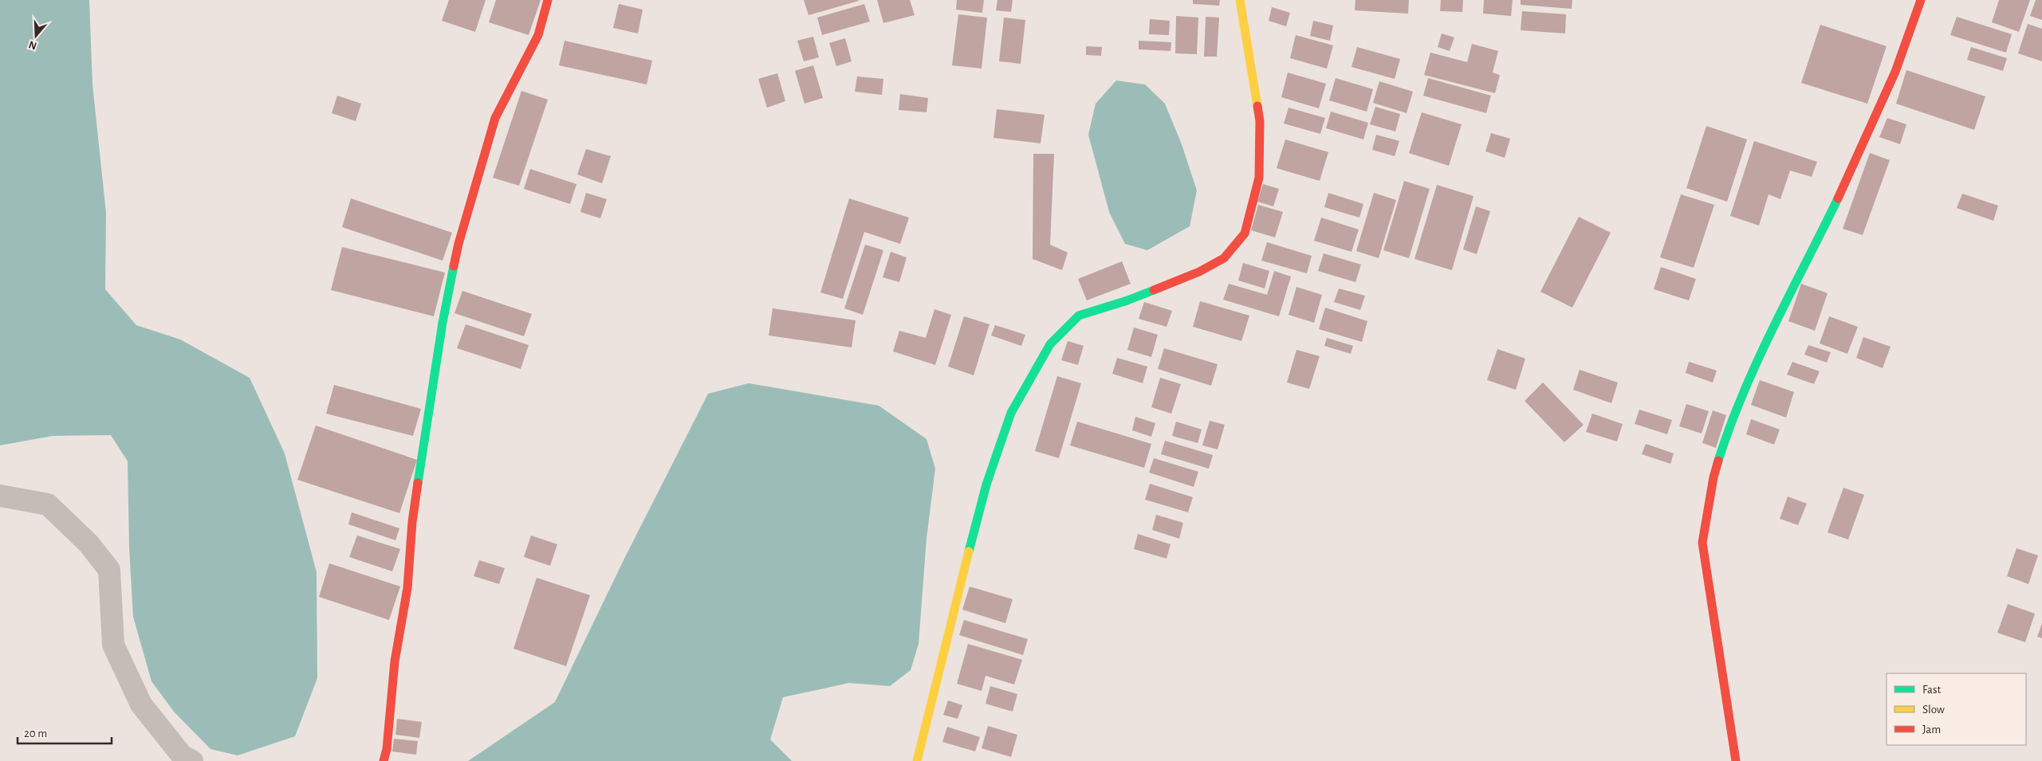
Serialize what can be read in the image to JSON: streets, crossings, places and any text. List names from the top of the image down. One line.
{"legend":["Fast","Slow","Jam"],"scale_bar":"20 m","north":"bottom"}
